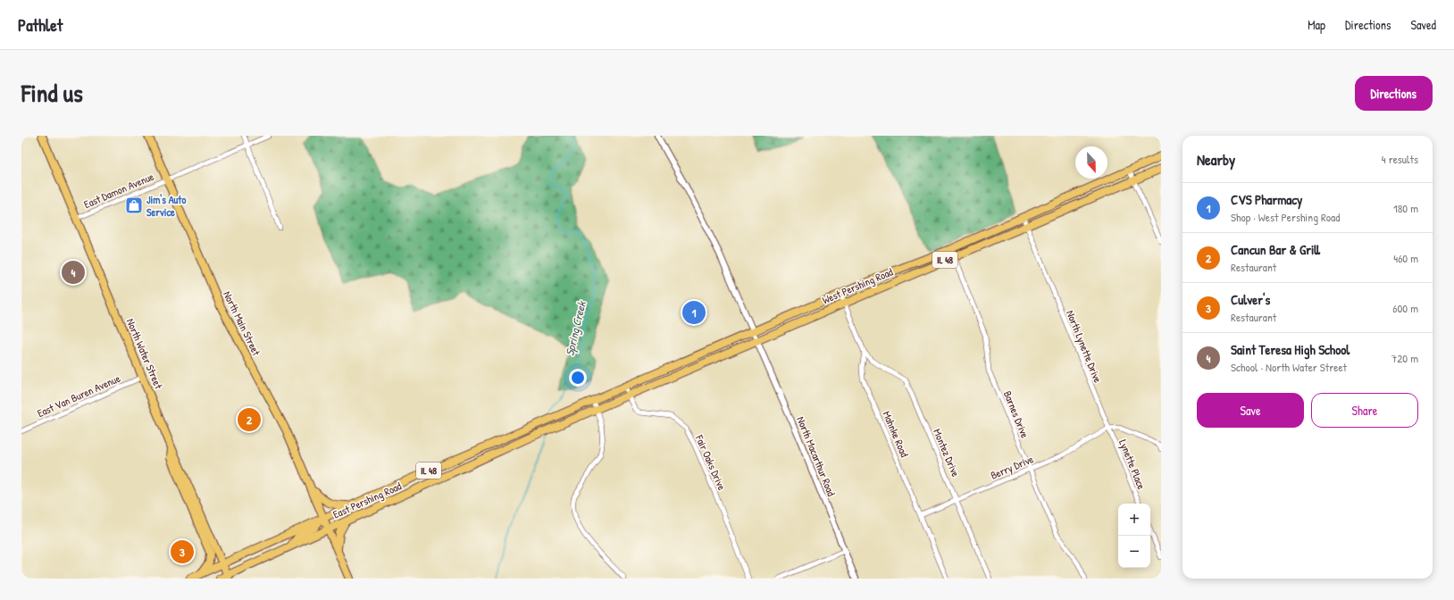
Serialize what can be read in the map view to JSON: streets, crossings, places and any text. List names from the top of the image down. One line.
{"streets":{"main road":["IL 48","West Pershing Road","North Main Street","North Water Street","East Pershing Road"],"street":["East Damon Avenue","North Lynette Drive","East Van Buren Avenue","Barnes Drive","Mahnke Road","Montez Drive","North Macarthur Road","Fair Oaks Drive","Lynette Place","Berry Drive"]},"crossings":[["East Damon Avenue","North Main Street"],["East Damon Avenue","North Water Street"],["IL 48","West Pershing Road"],["IL 48","North Main Street"],["IL 48","North Water Street"],["West Pershing Road","North Lynette Drive"],["West Pershing Road","Barnes Drive"],["West Pershing Road","North Macarthur Road"],["West Pershing Road","Fair Oaks Drive"],["West Pershing Road","East Pershing Road"],["North Main Street","East Pershing Road"],["North Lynette Drive","Lynette Place"],["North Lynette Drive","Berry Drive"],["North Water Street","East Van Buren Avenue"],["North Water Street","East Pershing Road"],["Barnes Drive","Berry Drive"],["Mahnke Road","Montez Drive"],["Mahnke Road","Berry Drive"],["Montez Drive","Berry Drive"],["Lynette Place","Berry Drive"]],"water":["Spring Creek"],"places":{"shop":["Jim's Auto Service"]},"north":"bottom","page":{"header":"Pathlet","nav":["Map","Directions","Saved"],"title":"Find us","buttons":["Directions",["Save","Share"]],"heading":["Nearby","4 results"],"list":[{"mark":"1","name":"CVS Pharmacy","note":"Shop · West Pershing Road","value":"180 m"},{"mark":"2","name":"Cancun Bar & Grill","note":"Restaurant","value":"460 m"},{"mark":"3","name":"Culver's","note":"Restaurant","value":"600 m"},{"mark":"4","name":"Saint Teresa High School","note":"School · North Water Street","value":"720 m"}],"pins":["4","1","2","3"],"map_buttons":["+","−"]}}
